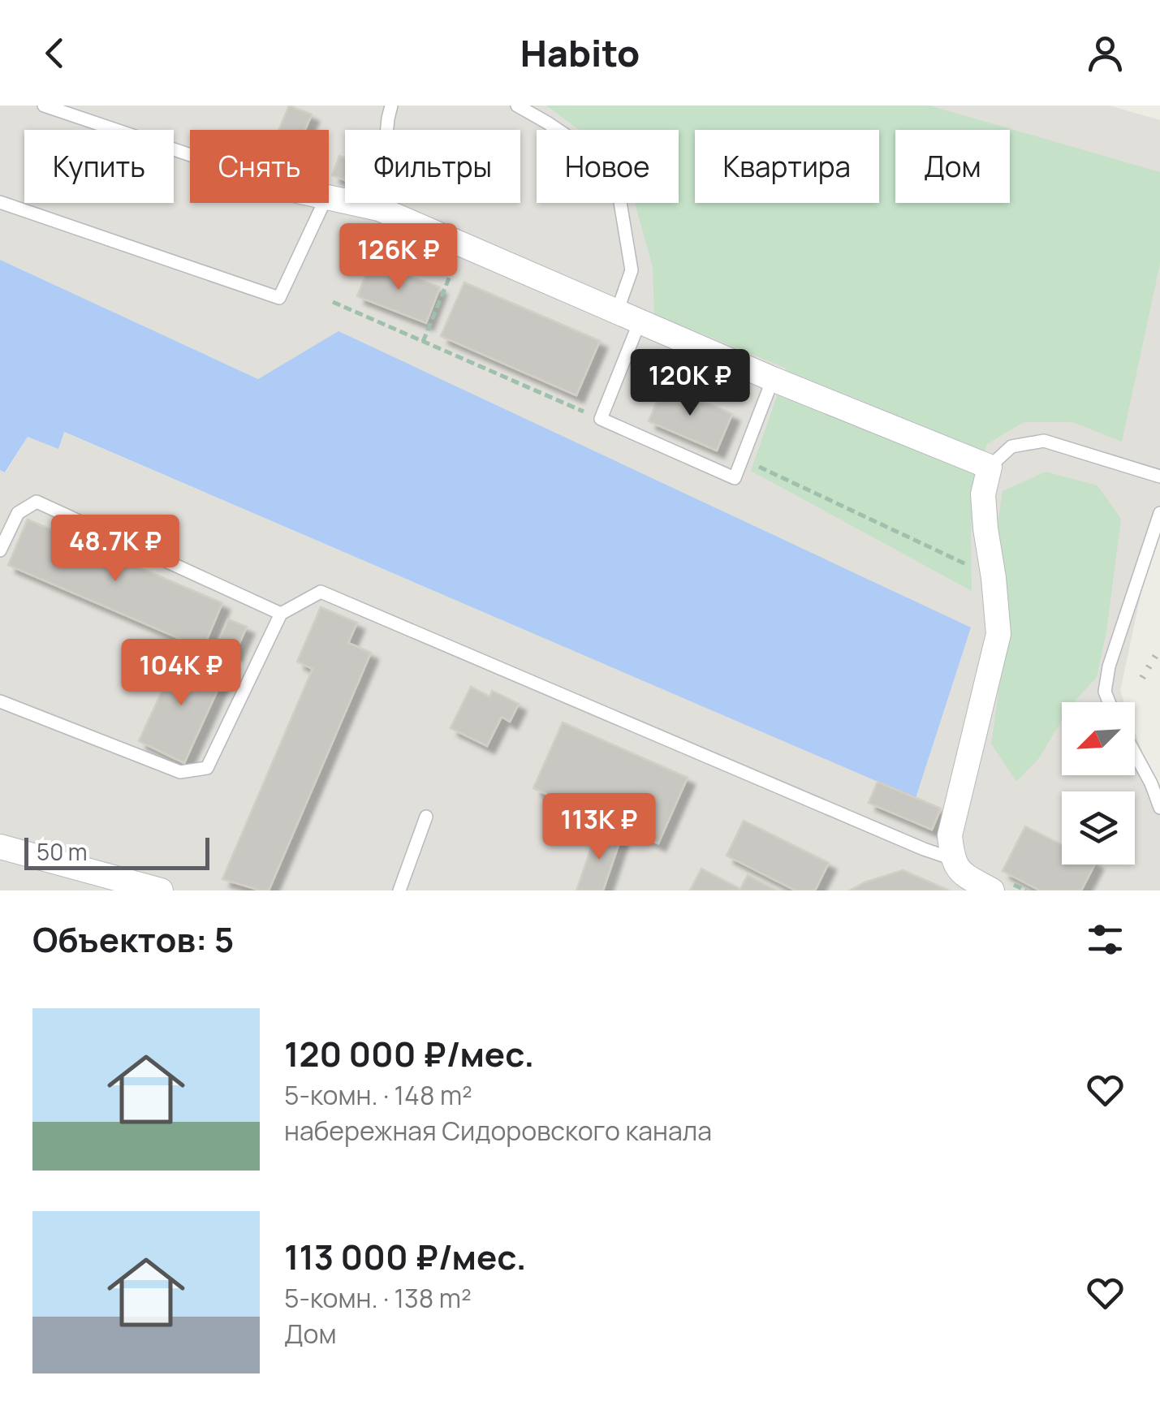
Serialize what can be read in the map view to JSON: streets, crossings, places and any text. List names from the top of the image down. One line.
{"scale_bar":"50 m","north":"bottom left","page":{"header":"Habito","chip":["Купить","Снять","Фильтры","Новое","Квартира","Дом"],"price":["126K ₽","120K ₽","48.7K ₽","104K ₽","113K ₽"],"scale":"50 m","heading":"Объектов: 5","list":[{"name":"120 000 ₽/мес.","note":"5-комн. · 148 m² · набережная Сидоровского канала"},{"name":"113 000 ₽/мес.","note":"5-комн. · 138 m² · Дом"}]}}
